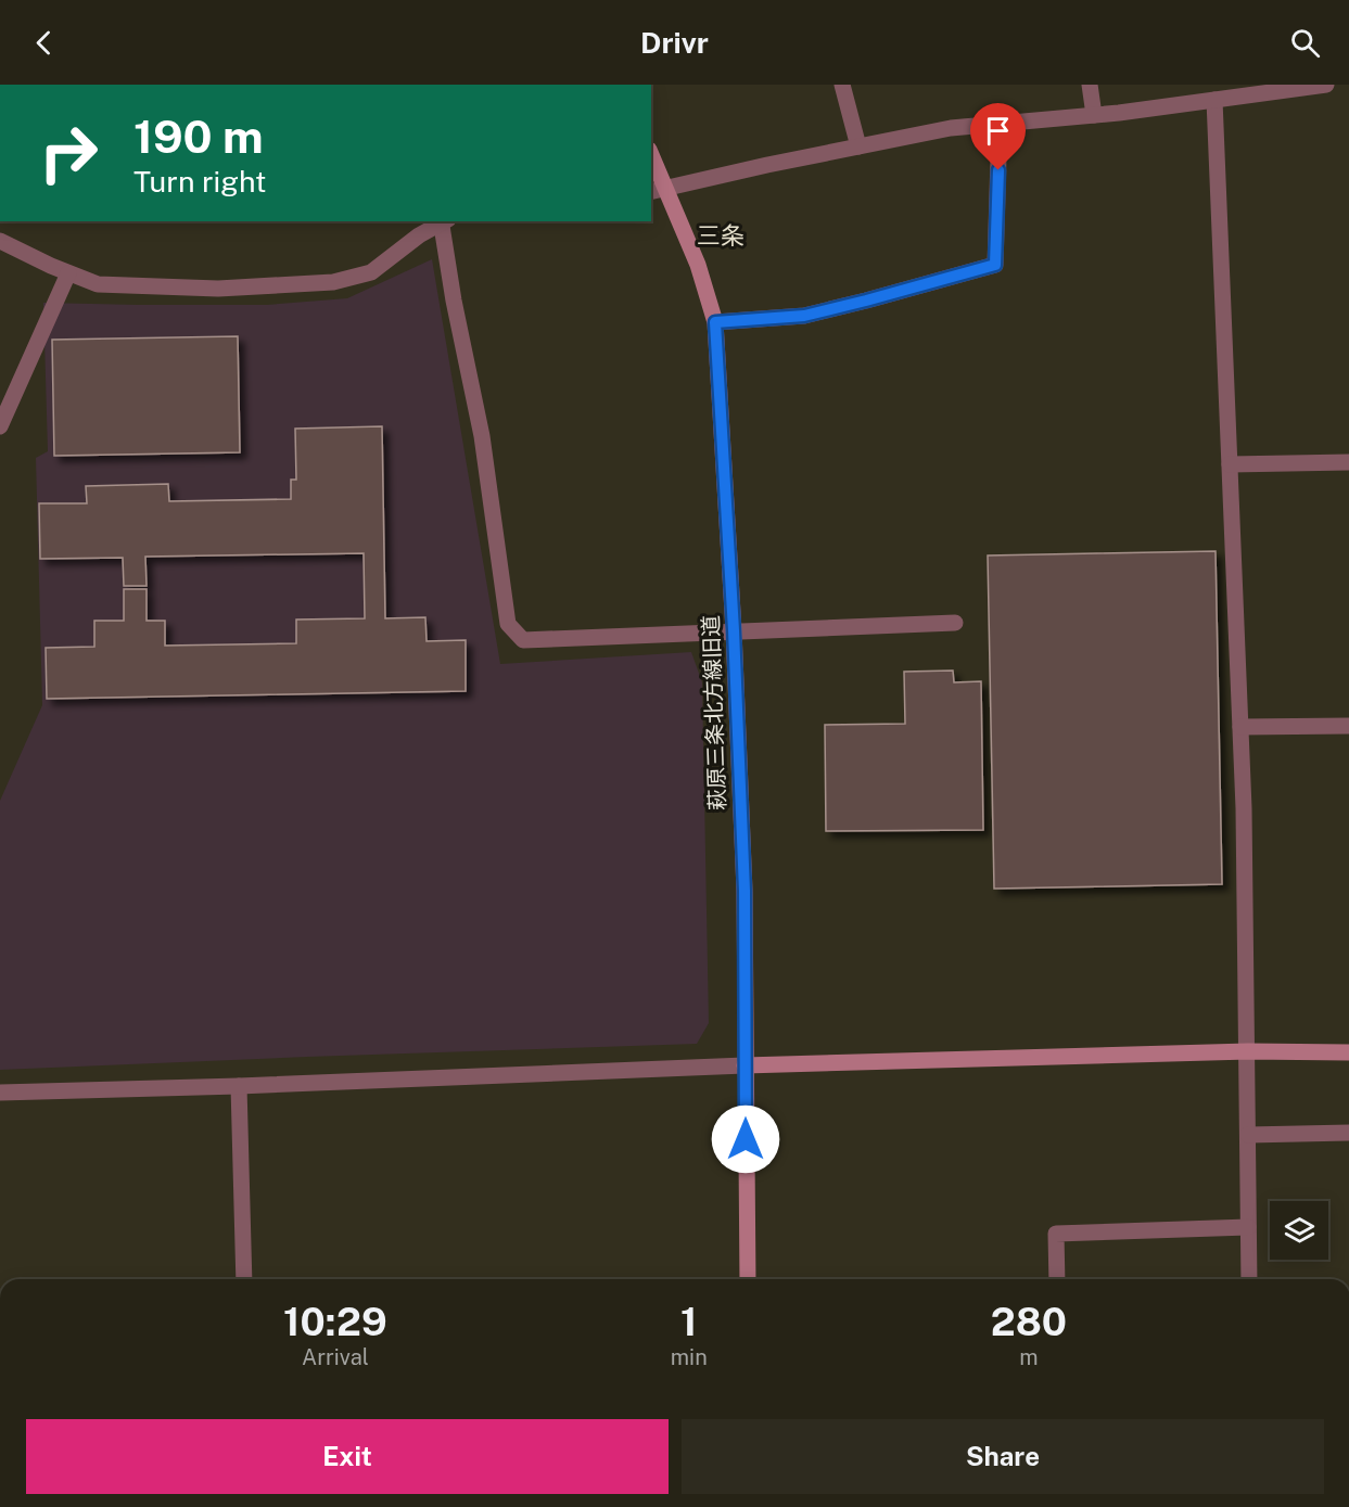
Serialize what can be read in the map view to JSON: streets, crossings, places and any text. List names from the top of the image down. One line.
{"streets":{"street":["萩原三条北方線旧道"]},"districts":["三条"],"page":{"header":"Drivr","turn":["190 m","Turn right"],"eta":["10:29","Arrival","1","min","280","m"],"buttons":["Exit","Share"]}}
